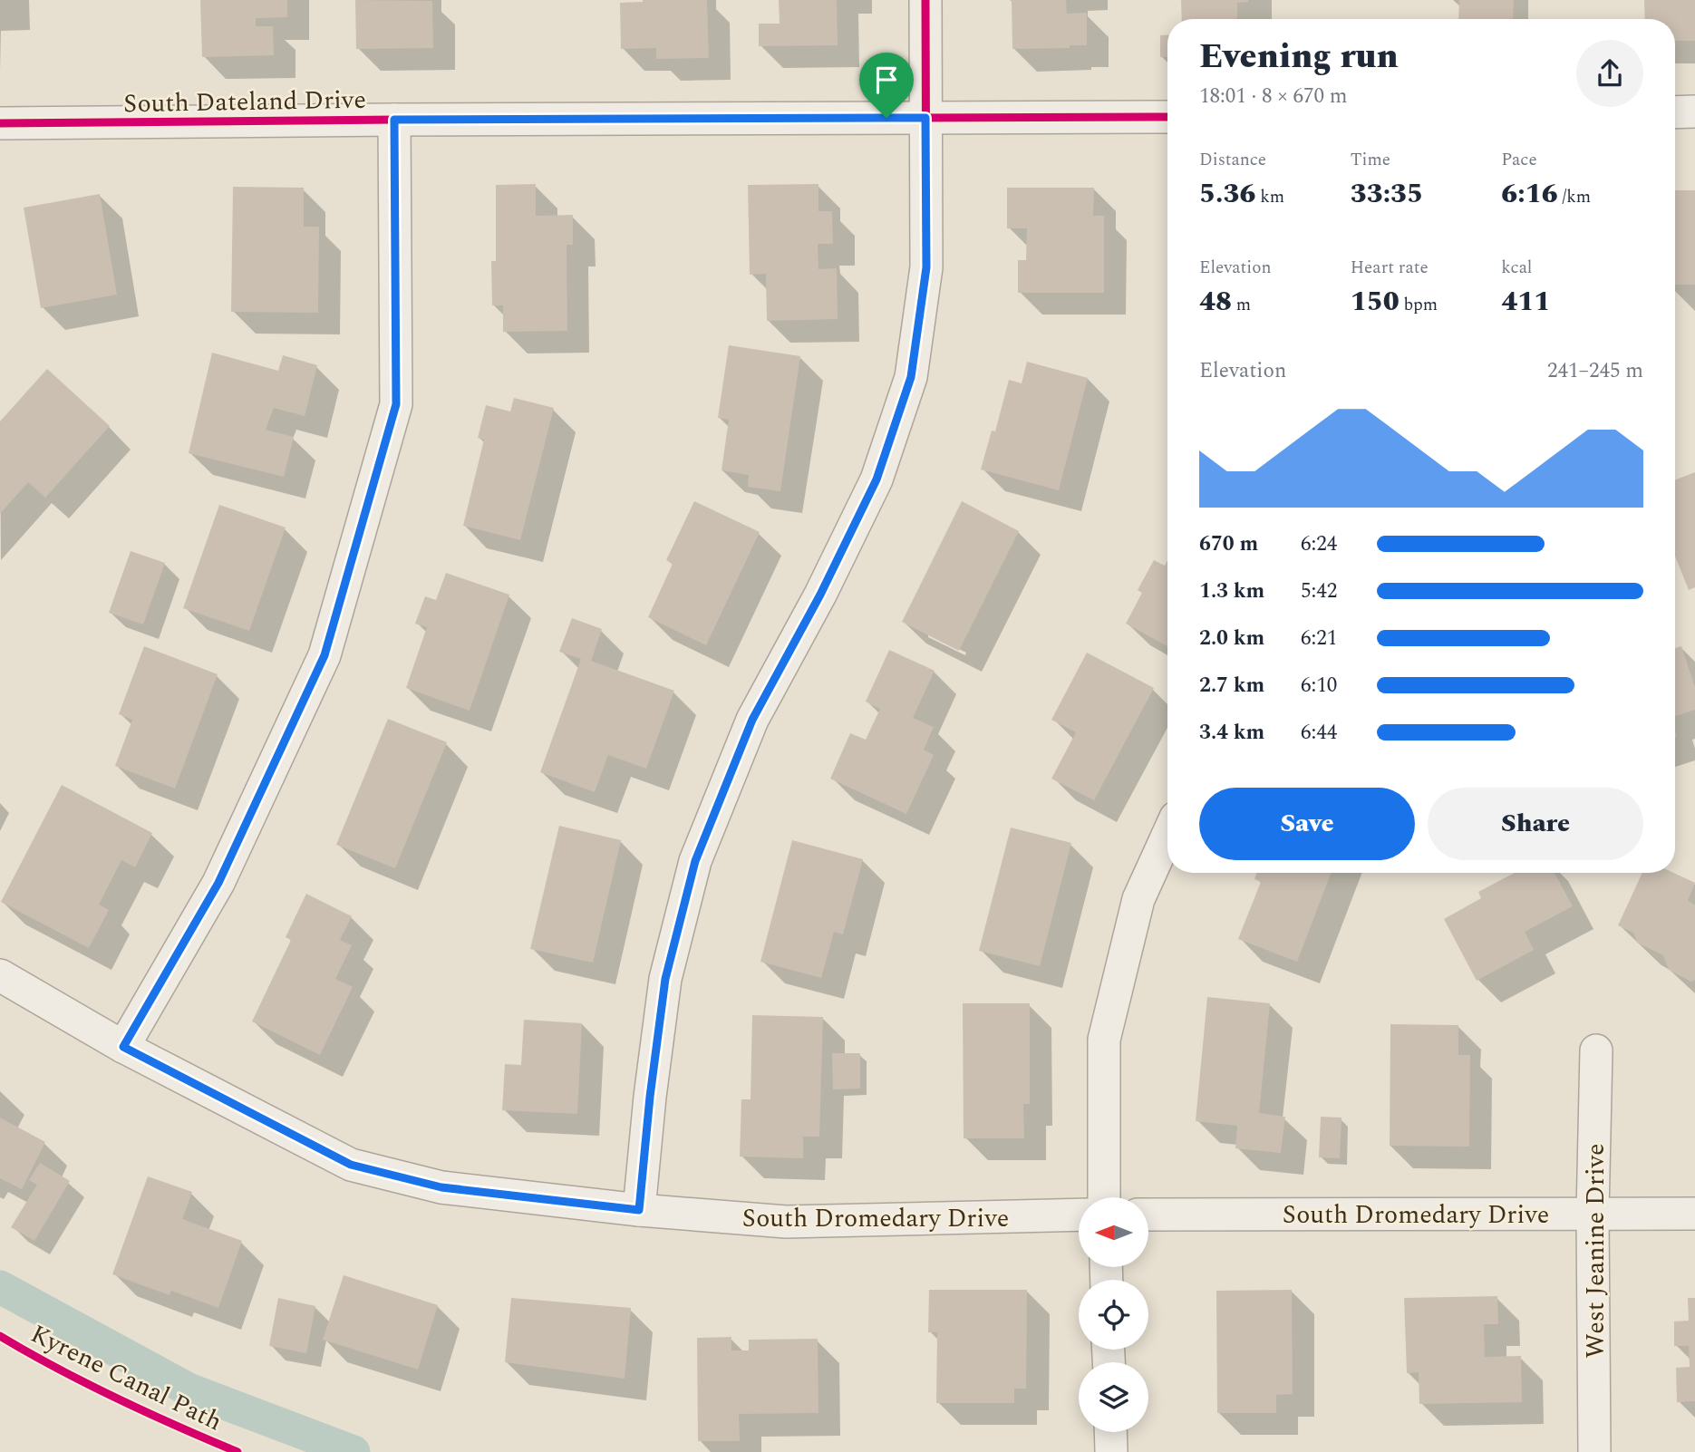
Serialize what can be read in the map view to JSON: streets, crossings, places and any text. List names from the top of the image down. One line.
{"streets":{"street":["South Dateland Drive","South Dromedary Drive","West Jeanine Drive"],"cycle path":["Kyrene Canal Path"]},"crossings":[["South Dromedary Drive","West Jeanine Drive"]],"north":"left","page":{"heading":["Evening run","18:01 · 8 × 670 m"],"stats":[["Distance","5.36 km"],["Time","33:35"],["Pace","6:16 /km"],["Elevation","48 m"],["Heart rate","150 bpm"],["kcal","411"]],"chart":["Elevation","241–245 m"],"list":[{"name":"670 m","note":"6:24"},{"name":"1.3 km","note":"5:42"},{"name":"2.0 km","note":"6:21"},{"name":"2.7 km","note":"6:10"},{"name":"3.4 km","note":"6:44"}],"buttons":["Save","Share"]}}
